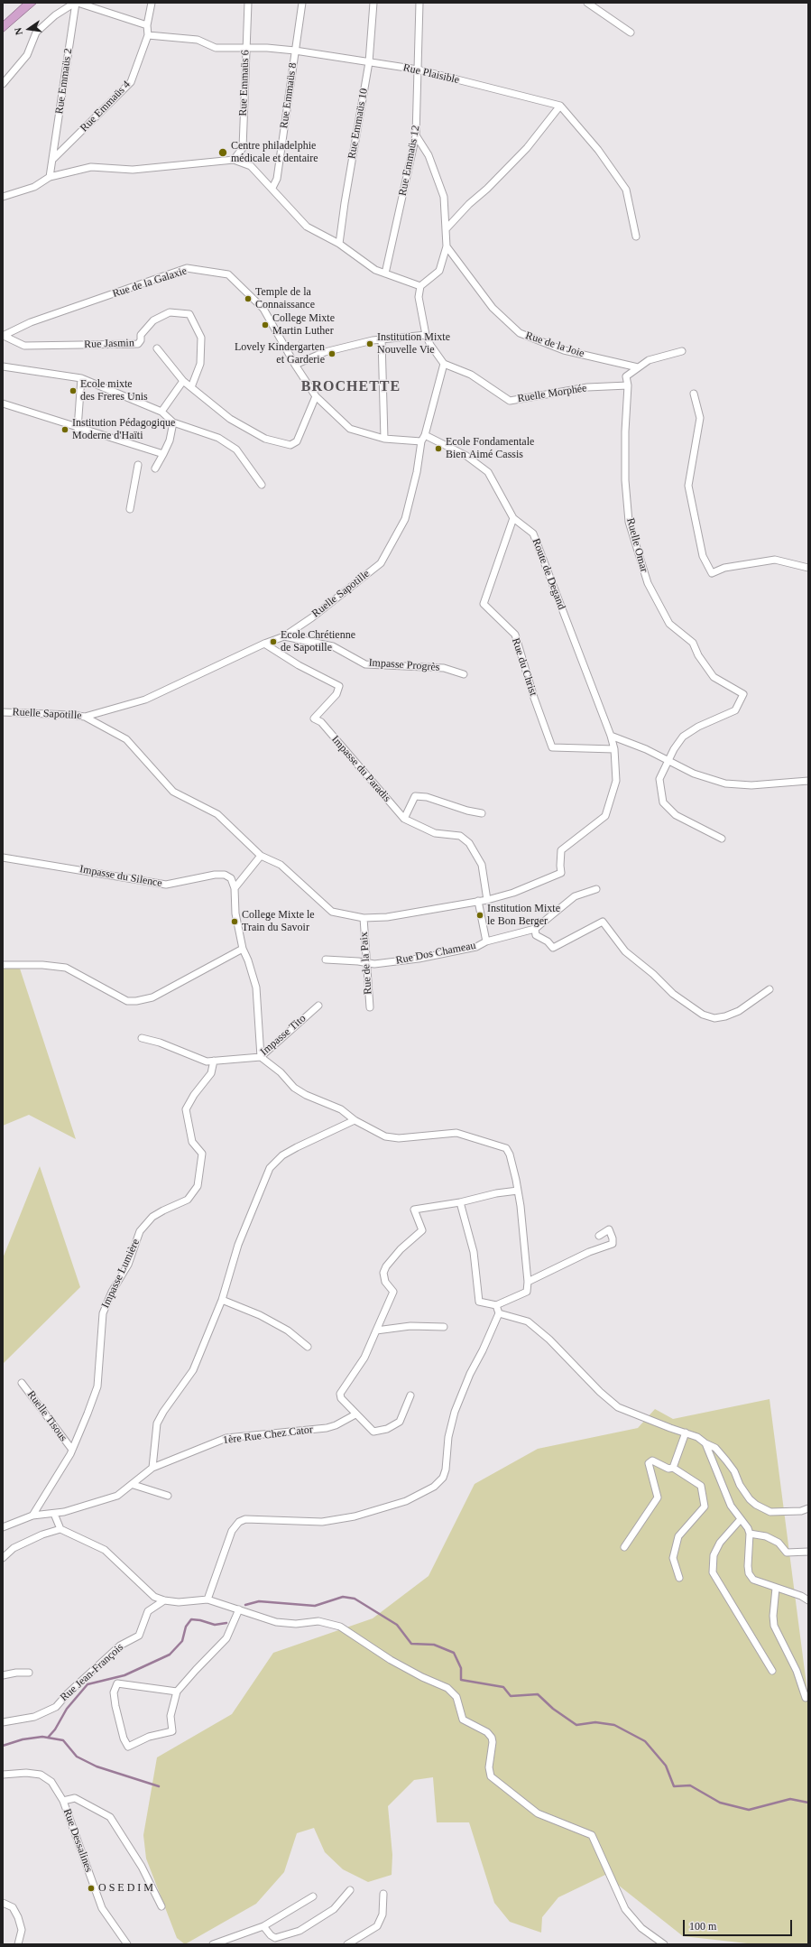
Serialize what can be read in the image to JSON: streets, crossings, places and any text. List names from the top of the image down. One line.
{"streets":{"street":["Rue Plaisible","Rue Emmaüs 2","Rue Emmaüs 6","Rue Emmaüs 8","Rue Emmaüs 4","Rue Emmaüs 10","Rue Emmaüs 12","Rue de la Galaxie","Rue Jasmin","Rue de la Joie","Ruelle Morphée","Ruelle Omar","Route de Degand","Ruelle Sapotille","Impasse Progrès","Rue du Christ","Impasse du Paradis","Impasse du Silence","Rue Dos Chameau","Rue de la Paix","Impasse Tito","Impasse Lumière","Ruelle Tisous","1ère Rue Chez Cator","Rue Jean-François","Rue Dessalines"]},"crossings":[["Rue Plaisible","Rue Emmaüs 6"],["Rue Plaisible","Rue Emmaüs 8"],["Rue Plaisible","Rue Emmaüs 4"],["Rue Plaisible","Rue Emmaüs 10"],["Rue Plaisible","Rue Emmaüs 12"],["Rue Emmaüs 2","Rue Emmaüs 4"],["Rue de la Galaxie","Rue Jasmin"],["Rue de la Galaxie","Ruelle Sapotille"],["Rue de la Joie","Ruelle Omar"],["Ruelle Morphée","Ruelle Omar"],["Ruelle Morphée","Ruelle Sapotille"],["Route de Degand","Ruelle Sapotille"],["Route de Degand","Rue du Christ"],["Route de Degand","Impasse du Paradis"],["Ruelle Sapotille","Impasse Progrès"],["Ruelle Sapotille","Impasse du Paradis"],["Rue Dos Chameau","Rue de la Paix"],["Impasse Tito","Impasse Lumière"],["Impasse Lumière","Ruelle Tisous"],["Impasse Lumière","1ère Rue Chez Cator"]],"districts":["BROCHETTE"],"places":["Centre philadelphie médicale et dentaire","Temple de la Connaissance","College Mixte Martin Luther","Institution Mixte Nouvelle Vie","Lovely Kindergarten et Garderie","Ecole mixte des Freres Unis","Institution Pédagogique Moderne d'Haïti","Ecole Fondamentale Bien Aimé Cassis","Ecole Chrétienne de Sapotille","Institution Mixte le Bon Berger","College Mixte le Train du Savoir","O S E D I M"],"scale_bar":"100 m","north":"left"}
